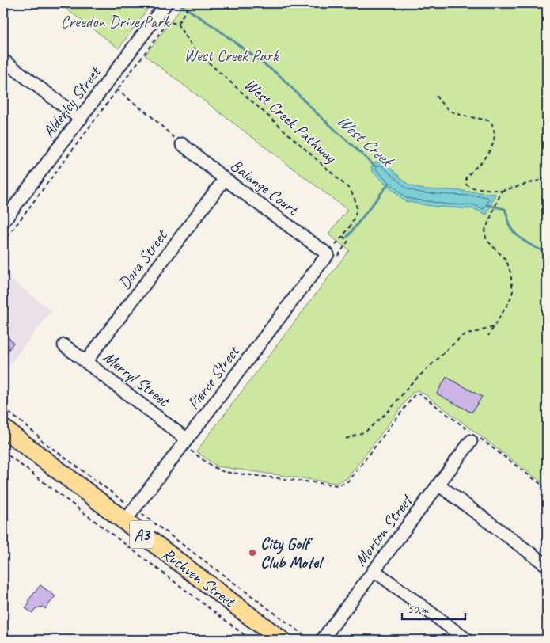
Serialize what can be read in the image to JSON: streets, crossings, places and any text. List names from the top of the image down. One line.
{"streets":{"highway":["A3","Ruthven Street"],"street":["Alderley Street","Balange Court","Dora Street","Pierce Street","Merryl Street","Morton Street"],"path":["West Creek Pathway"]},"crossings":[["Balange Court","Dora Street"],["Balange Court","Pierce Street"],["Dora Street","Merryl Street"],["Pierce Street","Merryl Street"],["Pierce Street","Ruthven Street"]],"water":["West Creek"],"parks":["Creedon Drive Park","West Creek Park"],"places":["City Golf Club Motel"],"scale_bar":"50 m"}
